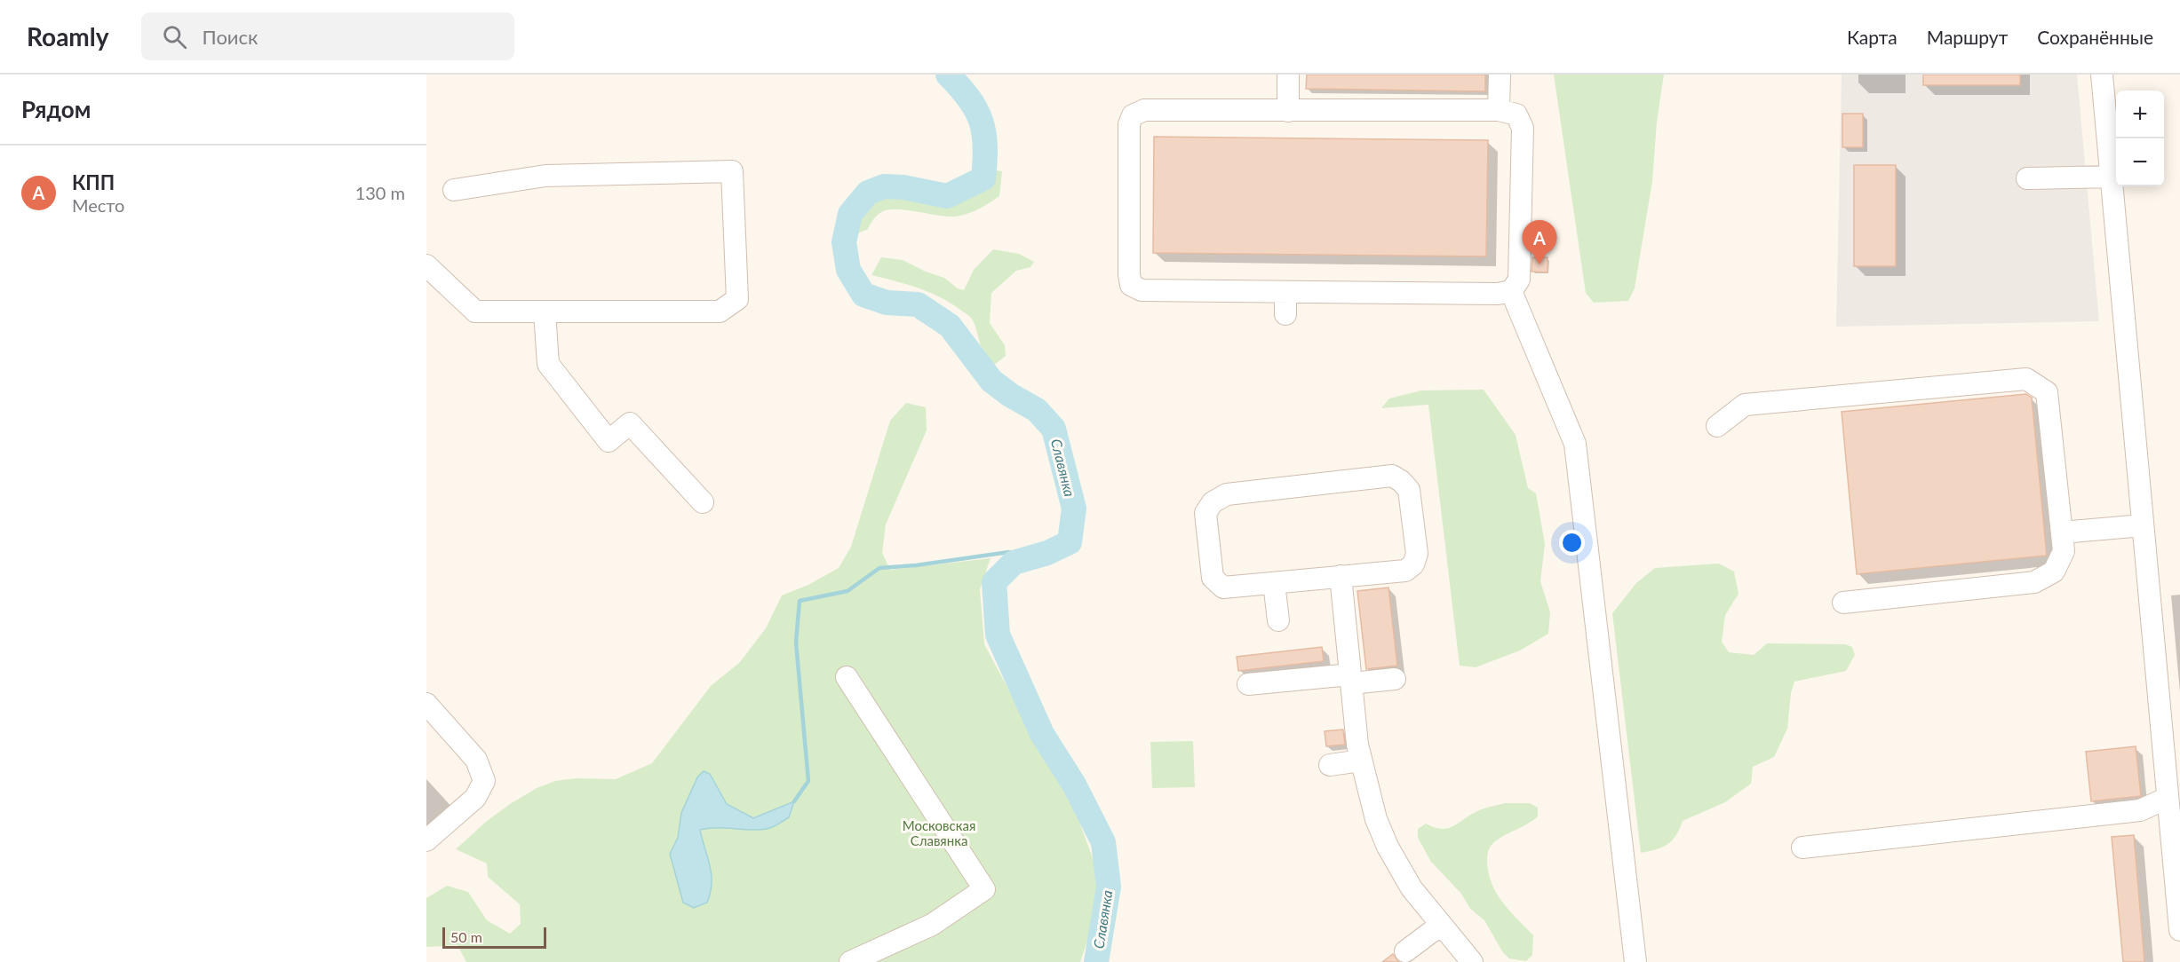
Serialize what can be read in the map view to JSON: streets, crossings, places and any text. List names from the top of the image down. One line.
{"water":["Славянка"],"parks":["Московская Славянка"],"scale_bar":"50 m","page":{"header":"Roamly","search":"Поиск","nav":["Карта","Маршрут","Сохранённые"],"heading":"Рядом","map_buttons":["+","−"],"list":[{"mark":"A","name":"КПП","note":"Место","value":"130 m"}],"pins":"A","scale":"50 m"}}
